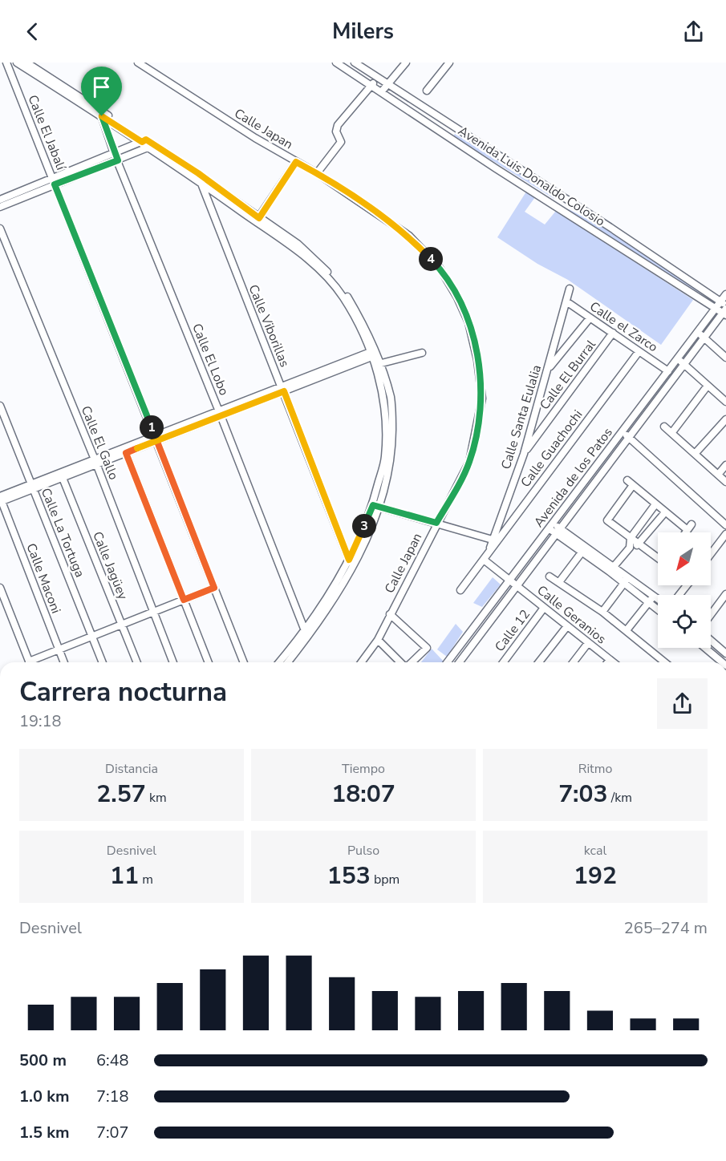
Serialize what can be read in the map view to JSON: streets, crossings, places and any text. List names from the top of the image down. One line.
{"streets":{"street":["Calle Japan","Calle El Jabalí","Avenida Luis Donaldo Colosio","Calle Viborillas","Calle el Zarco","Calle El Lobo","Calle El Burral","Calle Santa Eulalia","Calle El Gallo","Calle Guachochi","Avenida de los Patos","Calle La Tortuga","Calle Jagüey","Calle Maconi","Calle Geranios","Calle 12"]},"crossings":[["Avenida Luis Donaldo Colosio","Avenida de los Patos"],["Calle el Zarco","Calle El Burral"],["Calle el Zarco","Calle Santa Eulalia"],["Calle el Zarco","Calle Guachochi"],["Calle el Zarco","Avenida de los Patos"],["Calle El Burral","Calle Santa Eulalia"],["Calle Santa Eulalia","Calle Guachochi"],["Calle Santa Eulalia","Calle Geranios"],["Avenida de los Patos","Calle Geranios"],["Calle Geranios","Calle 12"]],"north":"bottom left","page":{"header":"Milers","pins":["4","1","3"],"heading":["Carrera nocturna","19:18"],"stats":[["Distancia","2.57 km"],["Tiempo","18:07"],["Ritmo","7:03 /km"],["Desnivel","11 m"],["Pulso","153 bpm"],["kcal","192"]],"chart":["Desnivel","265–274 m"],"list":[{"name":"500 m","note":"6:48"},{"name":"1.0 km","note":"7:18"},{"name":"1.5 km","note":"7:07"}]}}
